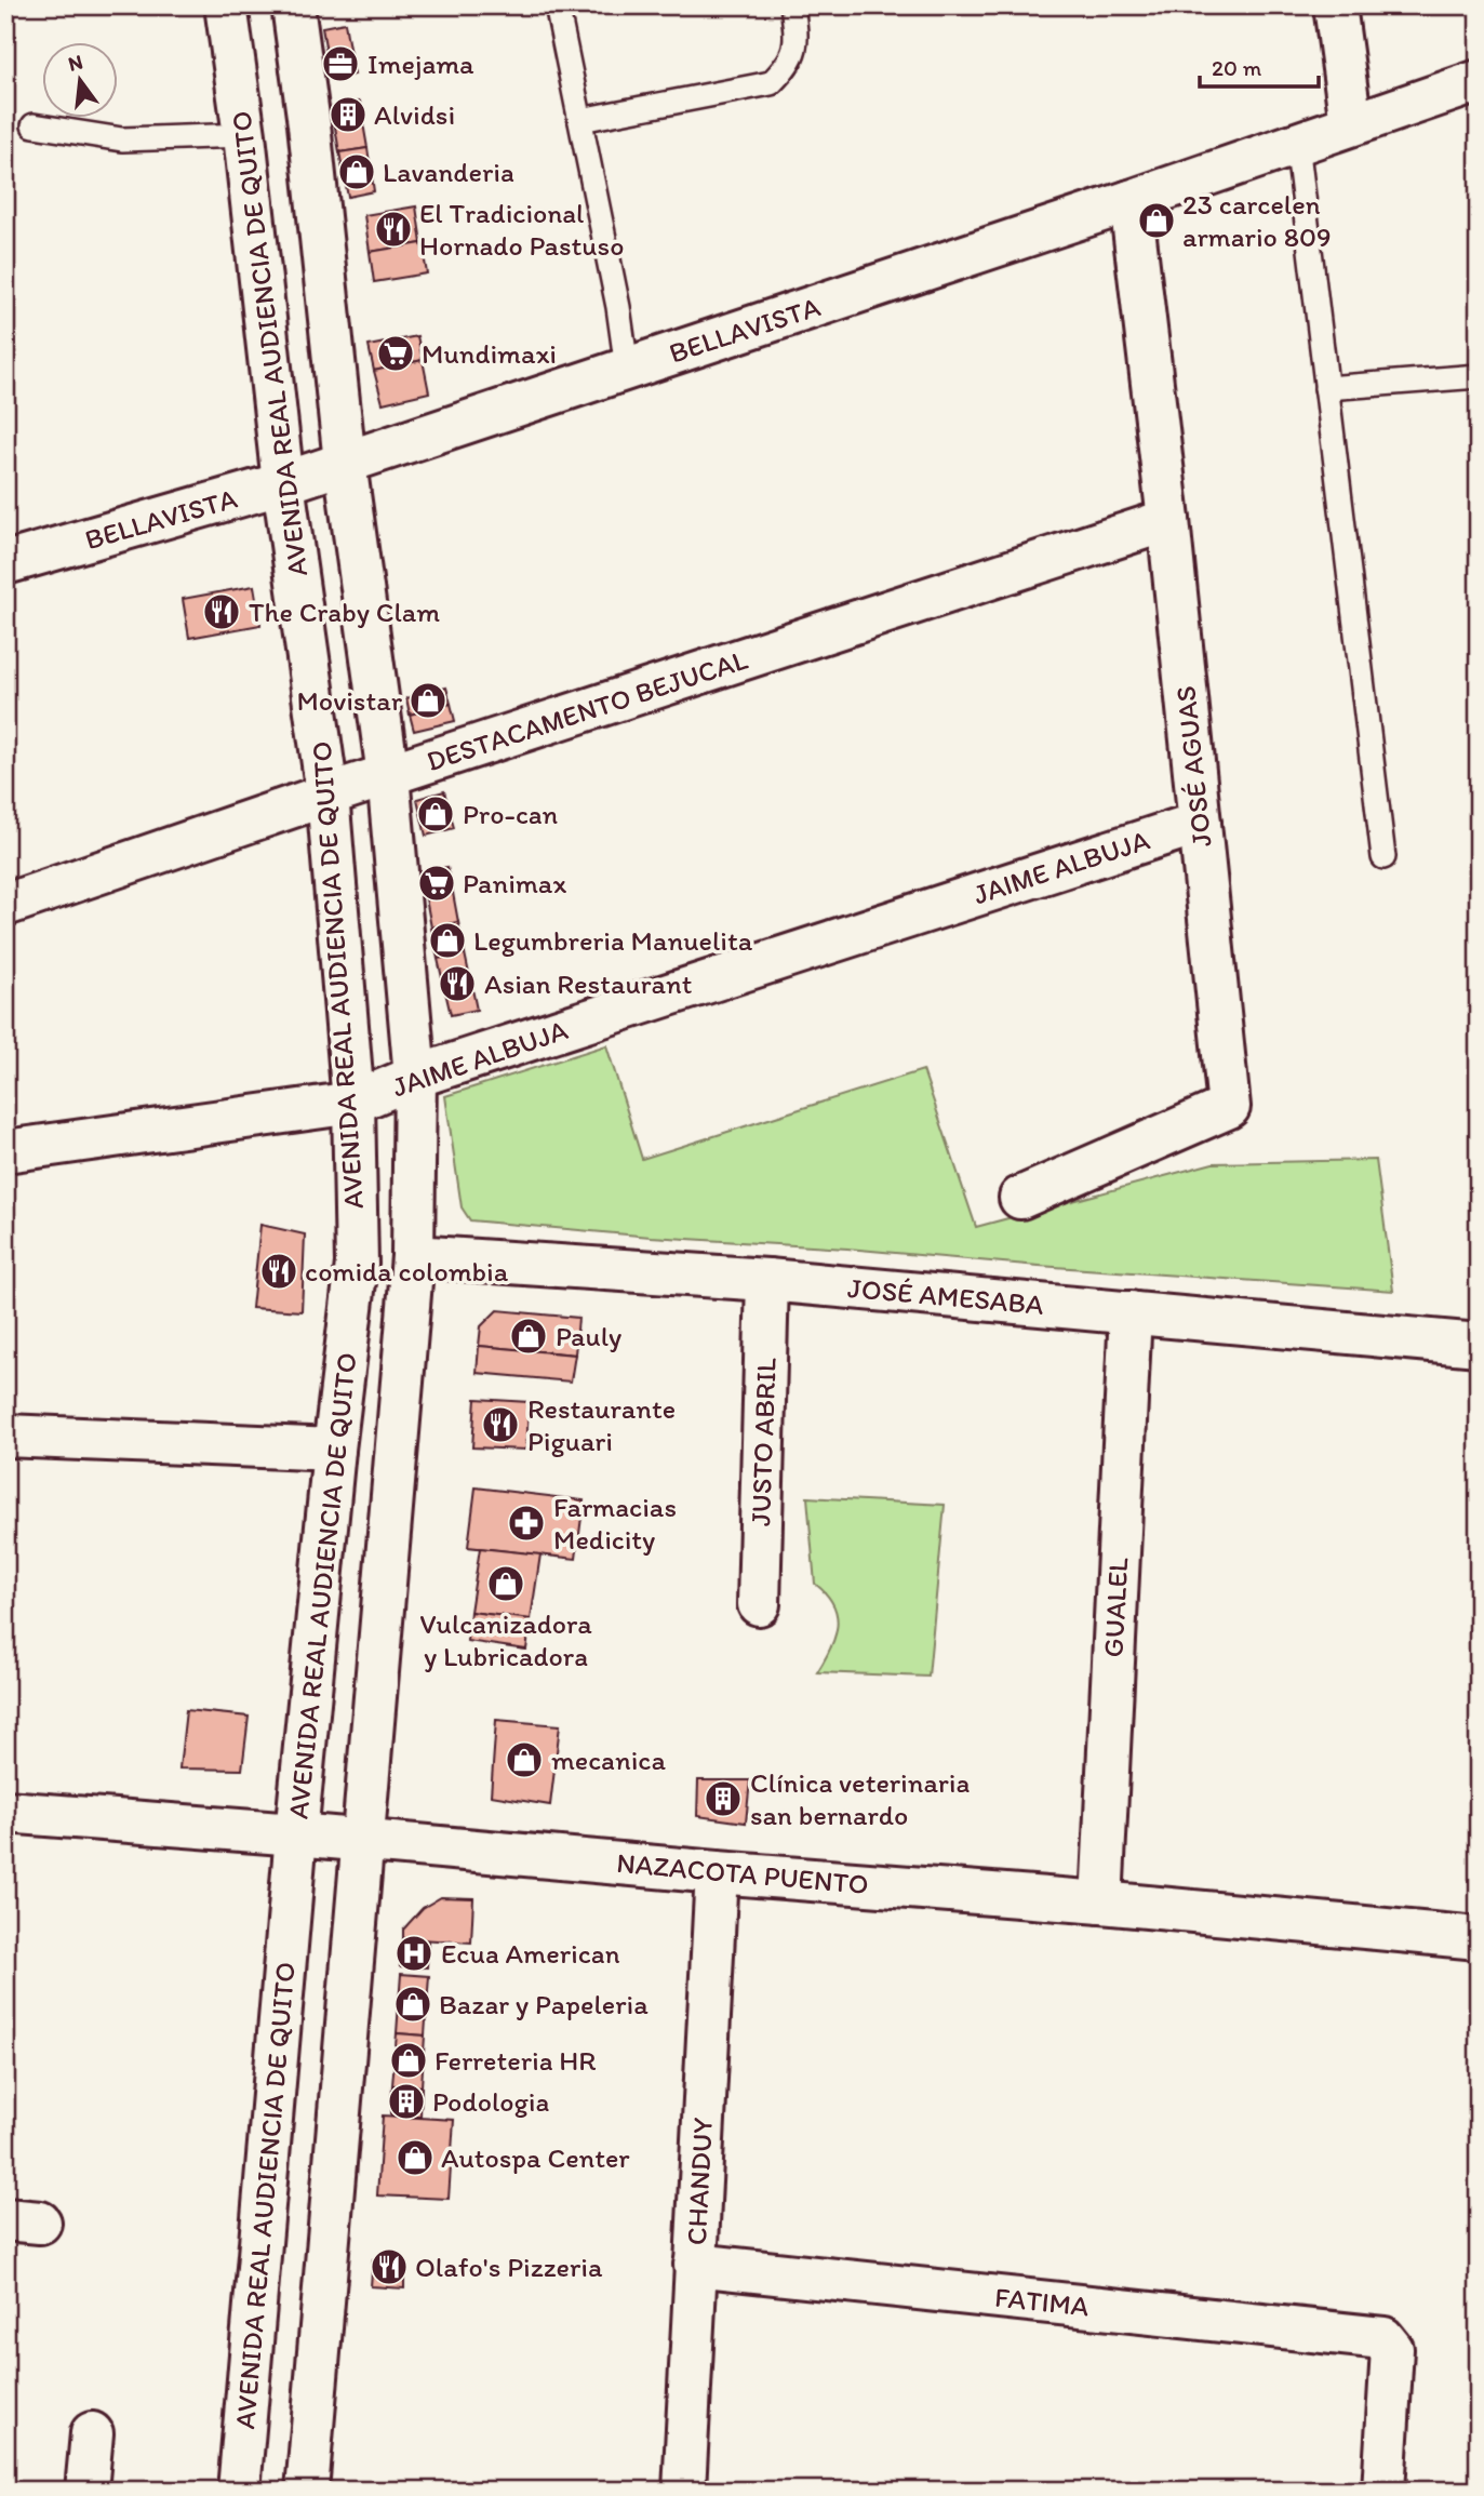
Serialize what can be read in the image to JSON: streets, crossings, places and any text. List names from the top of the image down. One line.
{"streets":{"street":["BELLAVISTA","AVENIDA REAL AUDIENCIA DE QUITO","DESTACAMENTO BEJUCAL","JOSÉ AGUAS","JAIME ALBUJA","JOSÉ AMESABA","JUSTO ABRIL","GUALEL","NAZACOTA PUENTO","CHANDUY","FATIMA"]},"crossings":[["BELLAVISTA","AVENIDA REAL AUDIENCIA DE QUITO"],["BELLAVISTA","JOSÉ AGUAS"],["AVENIDA REAL AUDIENCIA DE QUITO","DESTACAMENTO BEJUCAL"],["AVENIDA REAL AUDIENCIA DE QUITO","JAIME ALBUJA"],["AVENIDA REAL AUDIENCIA DE QUITO","JOSÉ AMESABA"],["AVENIDA REAL AUDIENCIA DE QUITO","NAZACOTA PUENTO"],["DESTACAMENTO BEJUCAL","JOSÉ AGUAS"],["JOSÉ AGUAS","JAIME ALBUJA"],["JOSÉ AMESABA","JUSTO ABRIL"],["JOSÉ AMESABA","GUALEL"],["GUALEL","NAZACOTA PUENTO"],["NAZACOTA PUENTO","CHANDUY"],["CHANDUY","FATIMA"]],"places":{"office":["Imejama"],"building":["Alvidsi","Clínica veterinaria san bernardo","Podologia"],"shop":["Lavanderia","23 carcelen armario 809","Movistar","Pro-can","Legumbreria Manuelita","Pauly","Vulcanizadora y Lubricadora","mecanica","Bazar y Papeleria","Ferreteria HR","Autospa Center"],"restaurant":["El Tradicional Hornado Pastuso","The Craby Clam","Asian Restaurant","comida colombia","Restaurante Piguari","Olafo's Pizzeria"],"supermarket":["Mundimaxi","Panimax"],"pharmacy":["Farmacias Medicity"],"hospital":["Ecua American"]},"scale_bar":"20 m","north":"top"}
